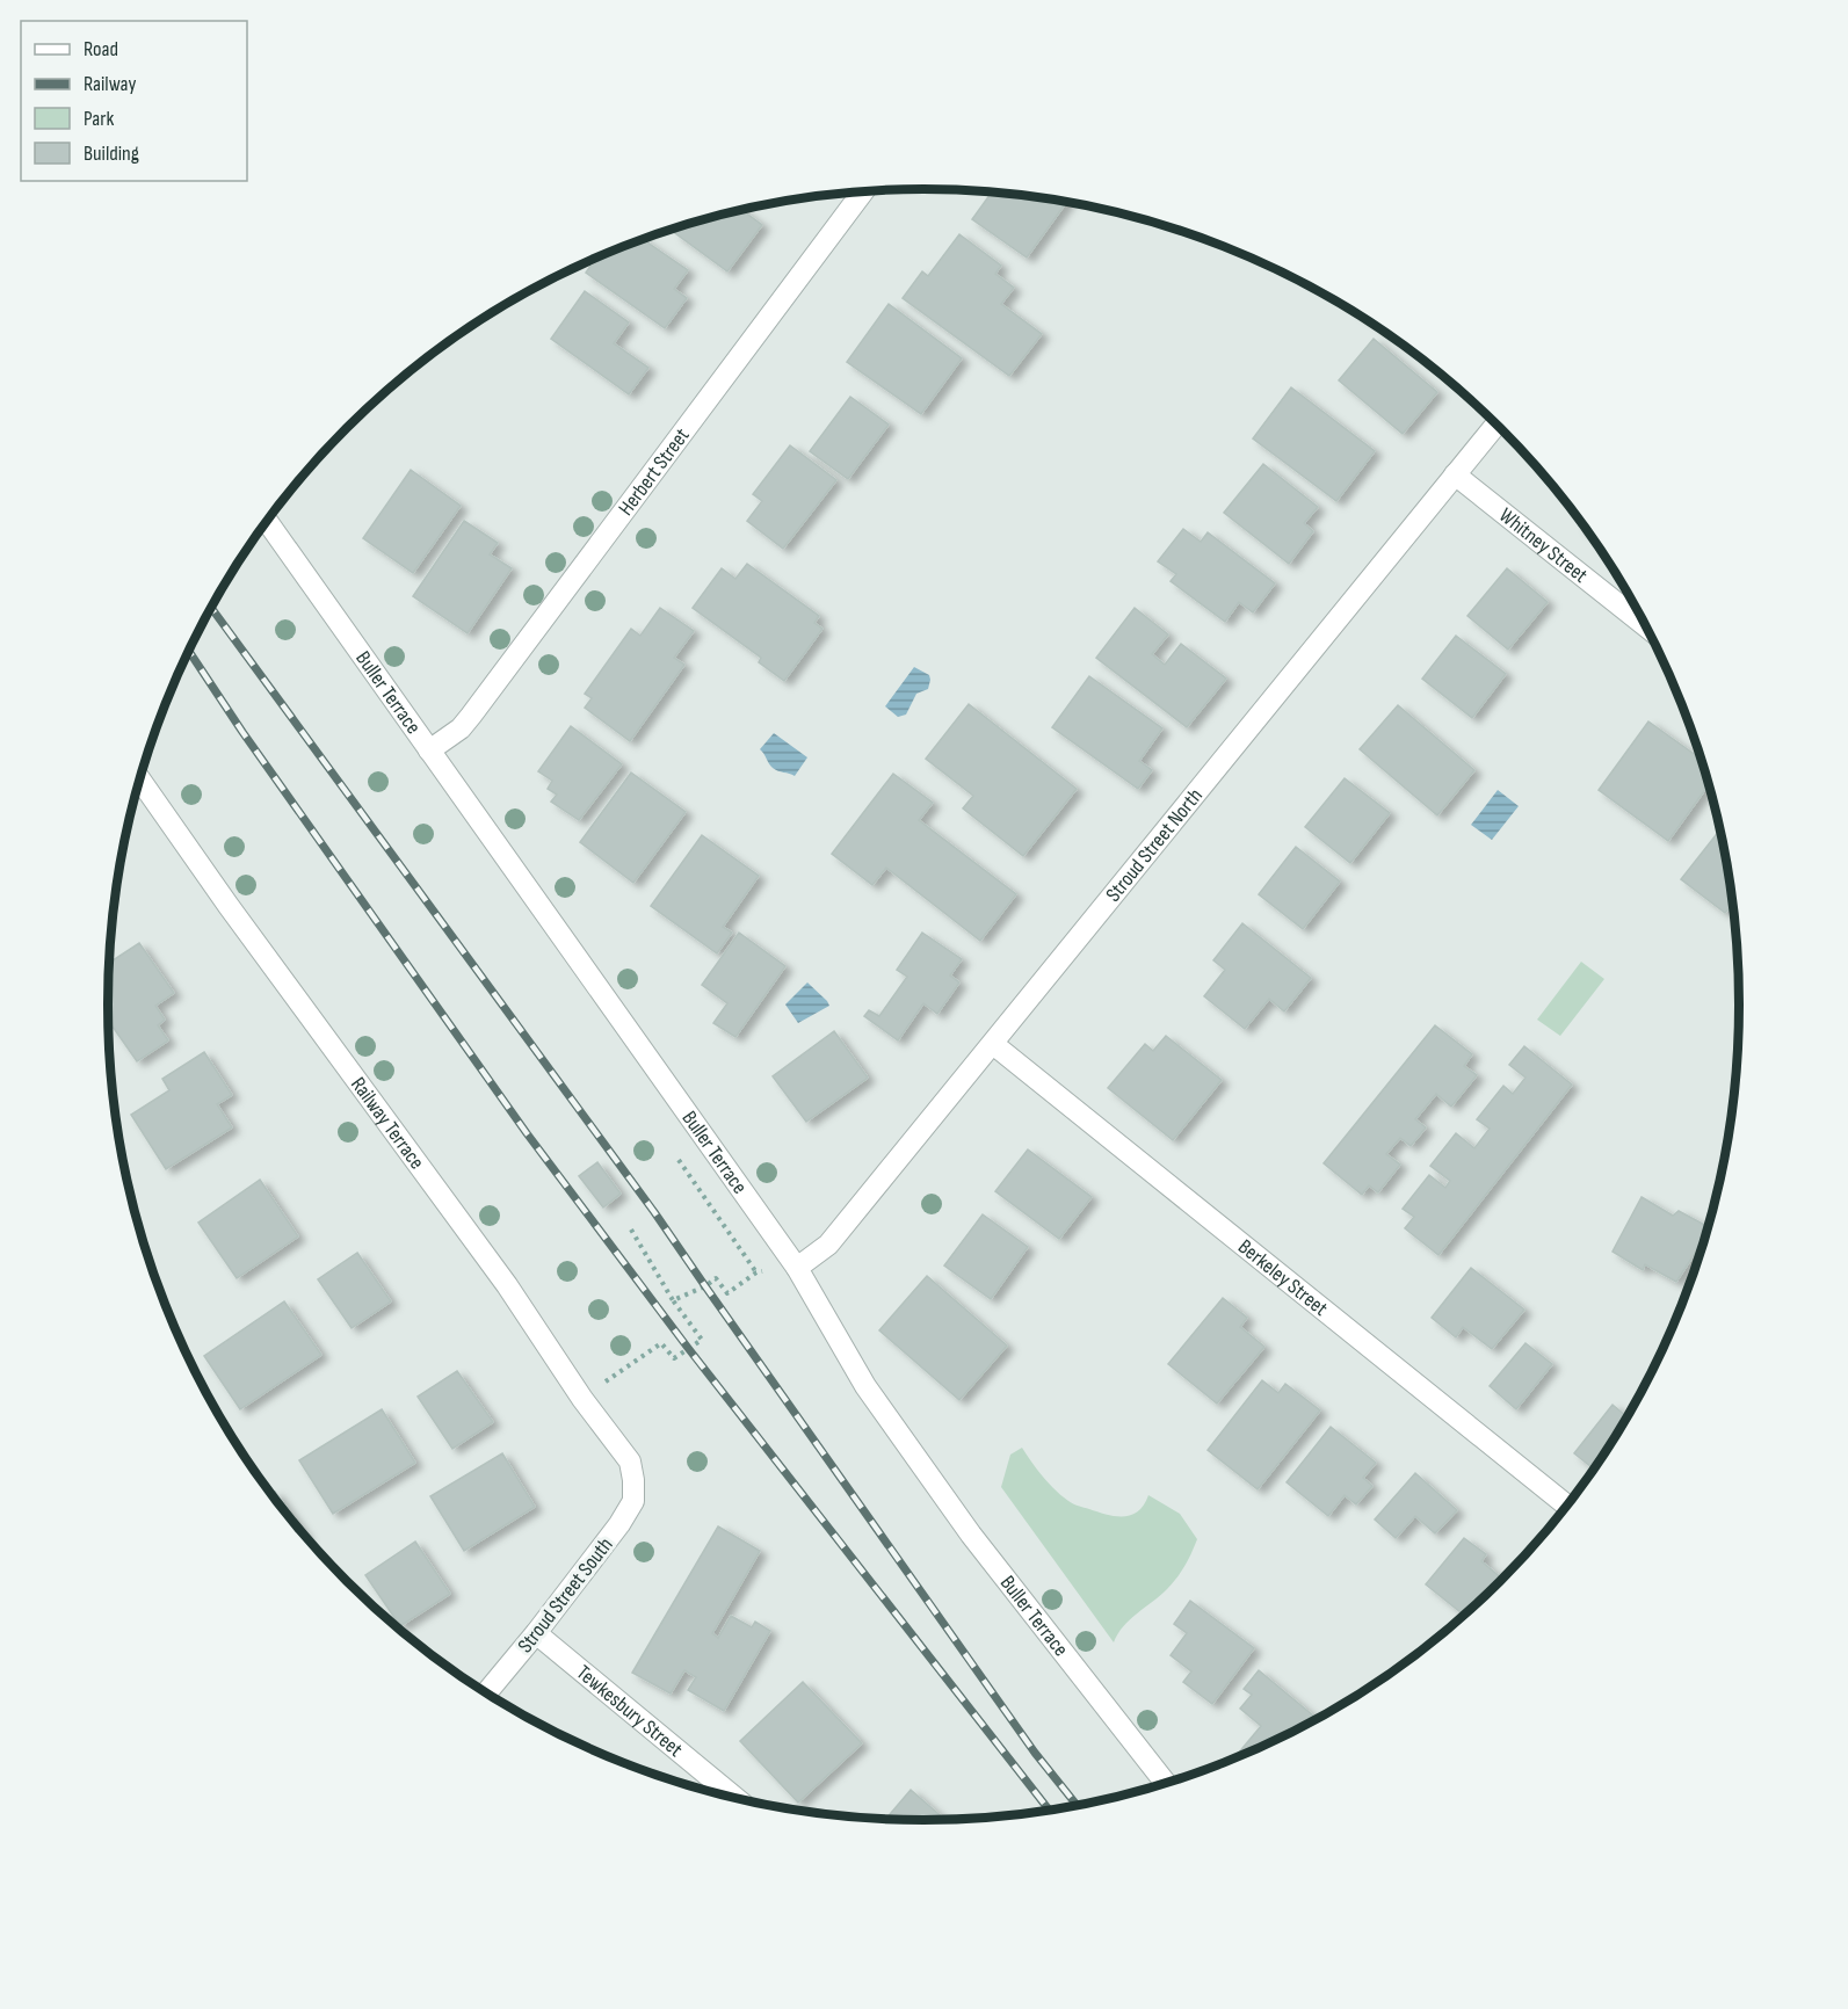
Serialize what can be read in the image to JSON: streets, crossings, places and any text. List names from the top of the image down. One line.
{"streets":{"street":["Herbert Street","Whitney Street","Buller Terrace","Stroud Street North","Railway Terrace","Berkeley Street","Stroud Street South","Tewkesbury Street"]},"crossings":[["Herbert Street","Buller Terrace"],["Whitney Street","Stroud Street North"],["Buller Terrace","Stroud Street North"],["Stroud Street North","Berkeley Street"],["Railway Terrace","Stroud Street South"],["Stroud Street South","Tewkesbury Street"]],"legend":["Road","Railway","Park","Building"]}
